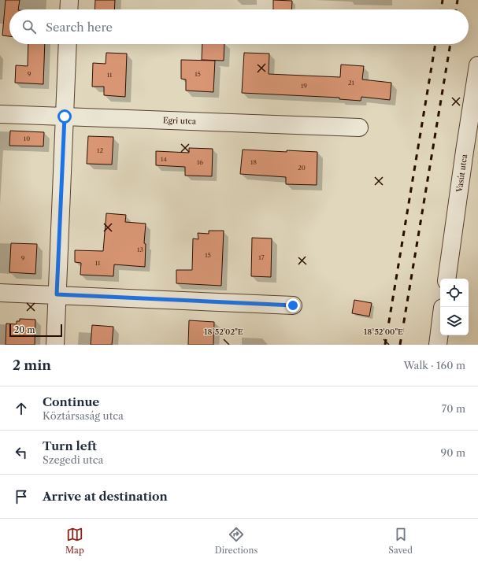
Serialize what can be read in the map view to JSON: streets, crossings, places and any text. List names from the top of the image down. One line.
{"streets":{"street":["Egri utca","Vasút utca"]},"house_numbers":["9","15","11","21","19","10","12","14","16","18","20","13","15","17","9","11"],"scale_bar":"20 m","page":{"search":"Search here","scale":"20 m","heading":["2 min","Walk · 160 m"],"list":[["Continue","Köztársaság utca","70 m"],["Turn left","Szegedi utca","90 m"],"Arrive at destination"],"nav":["Map","Directions","Saved"]},"coordinates":["18°52'02\"E","18°52'00\"E"]}
